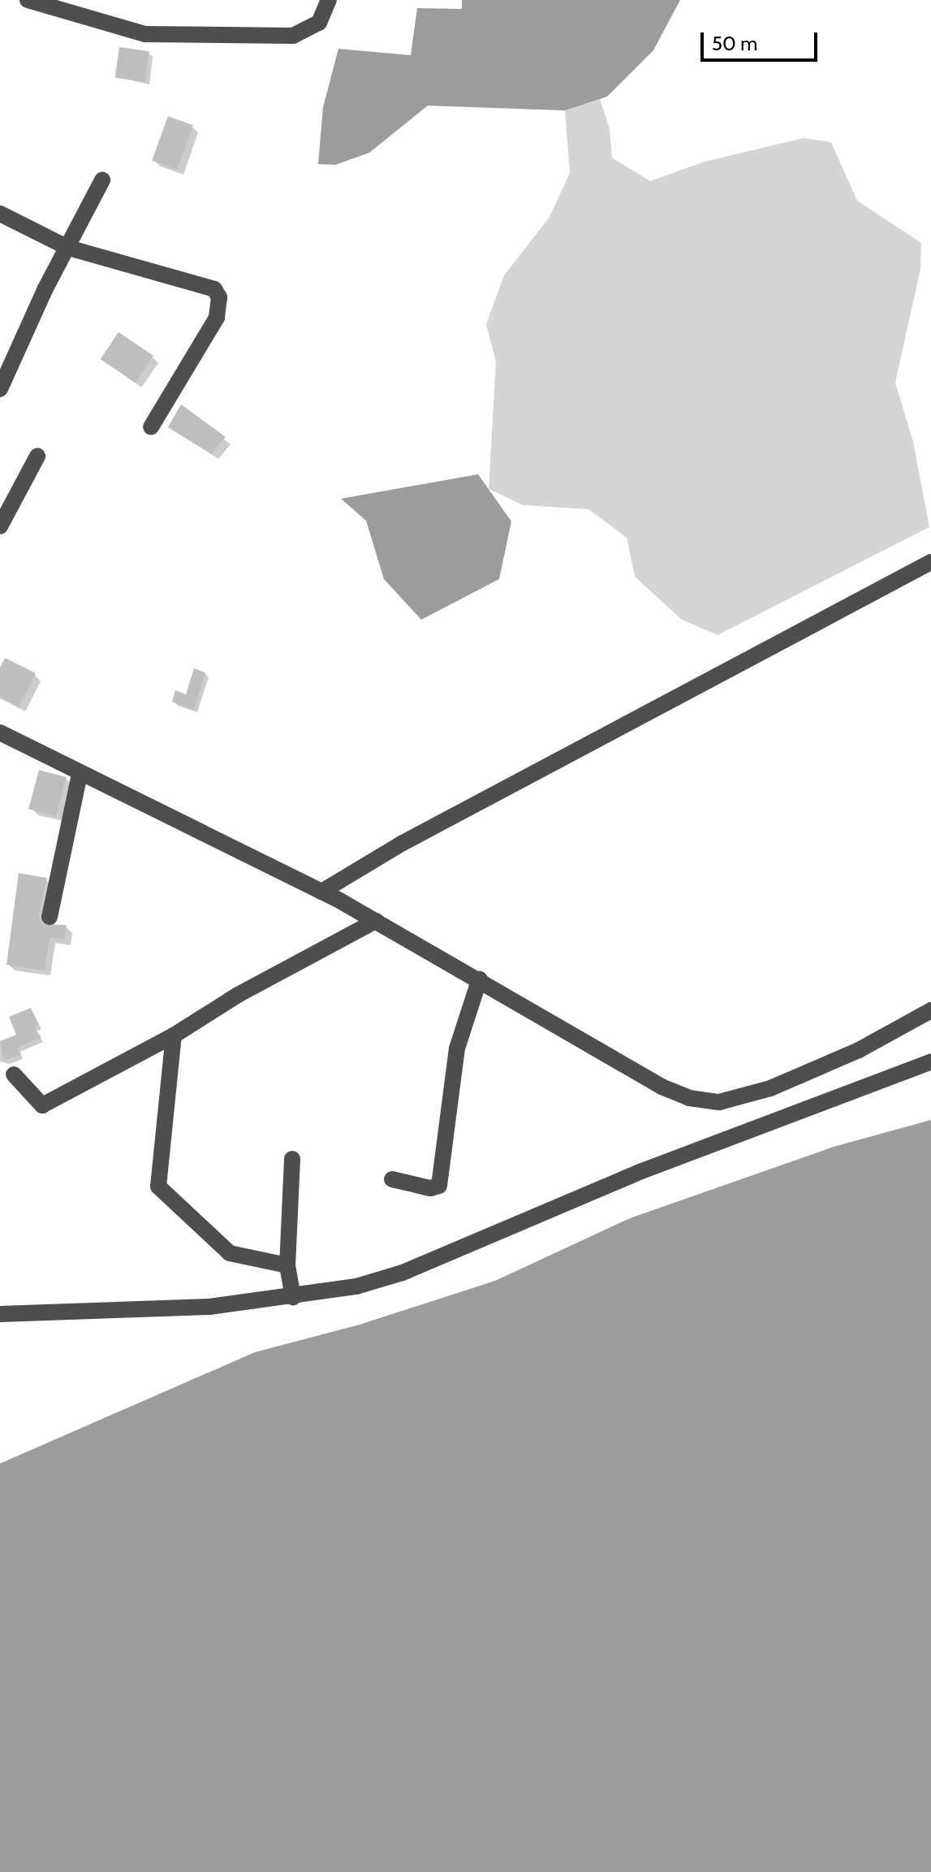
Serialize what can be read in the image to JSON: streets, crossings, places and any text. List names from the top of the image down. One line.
{"scale_bar":"50 m"}
